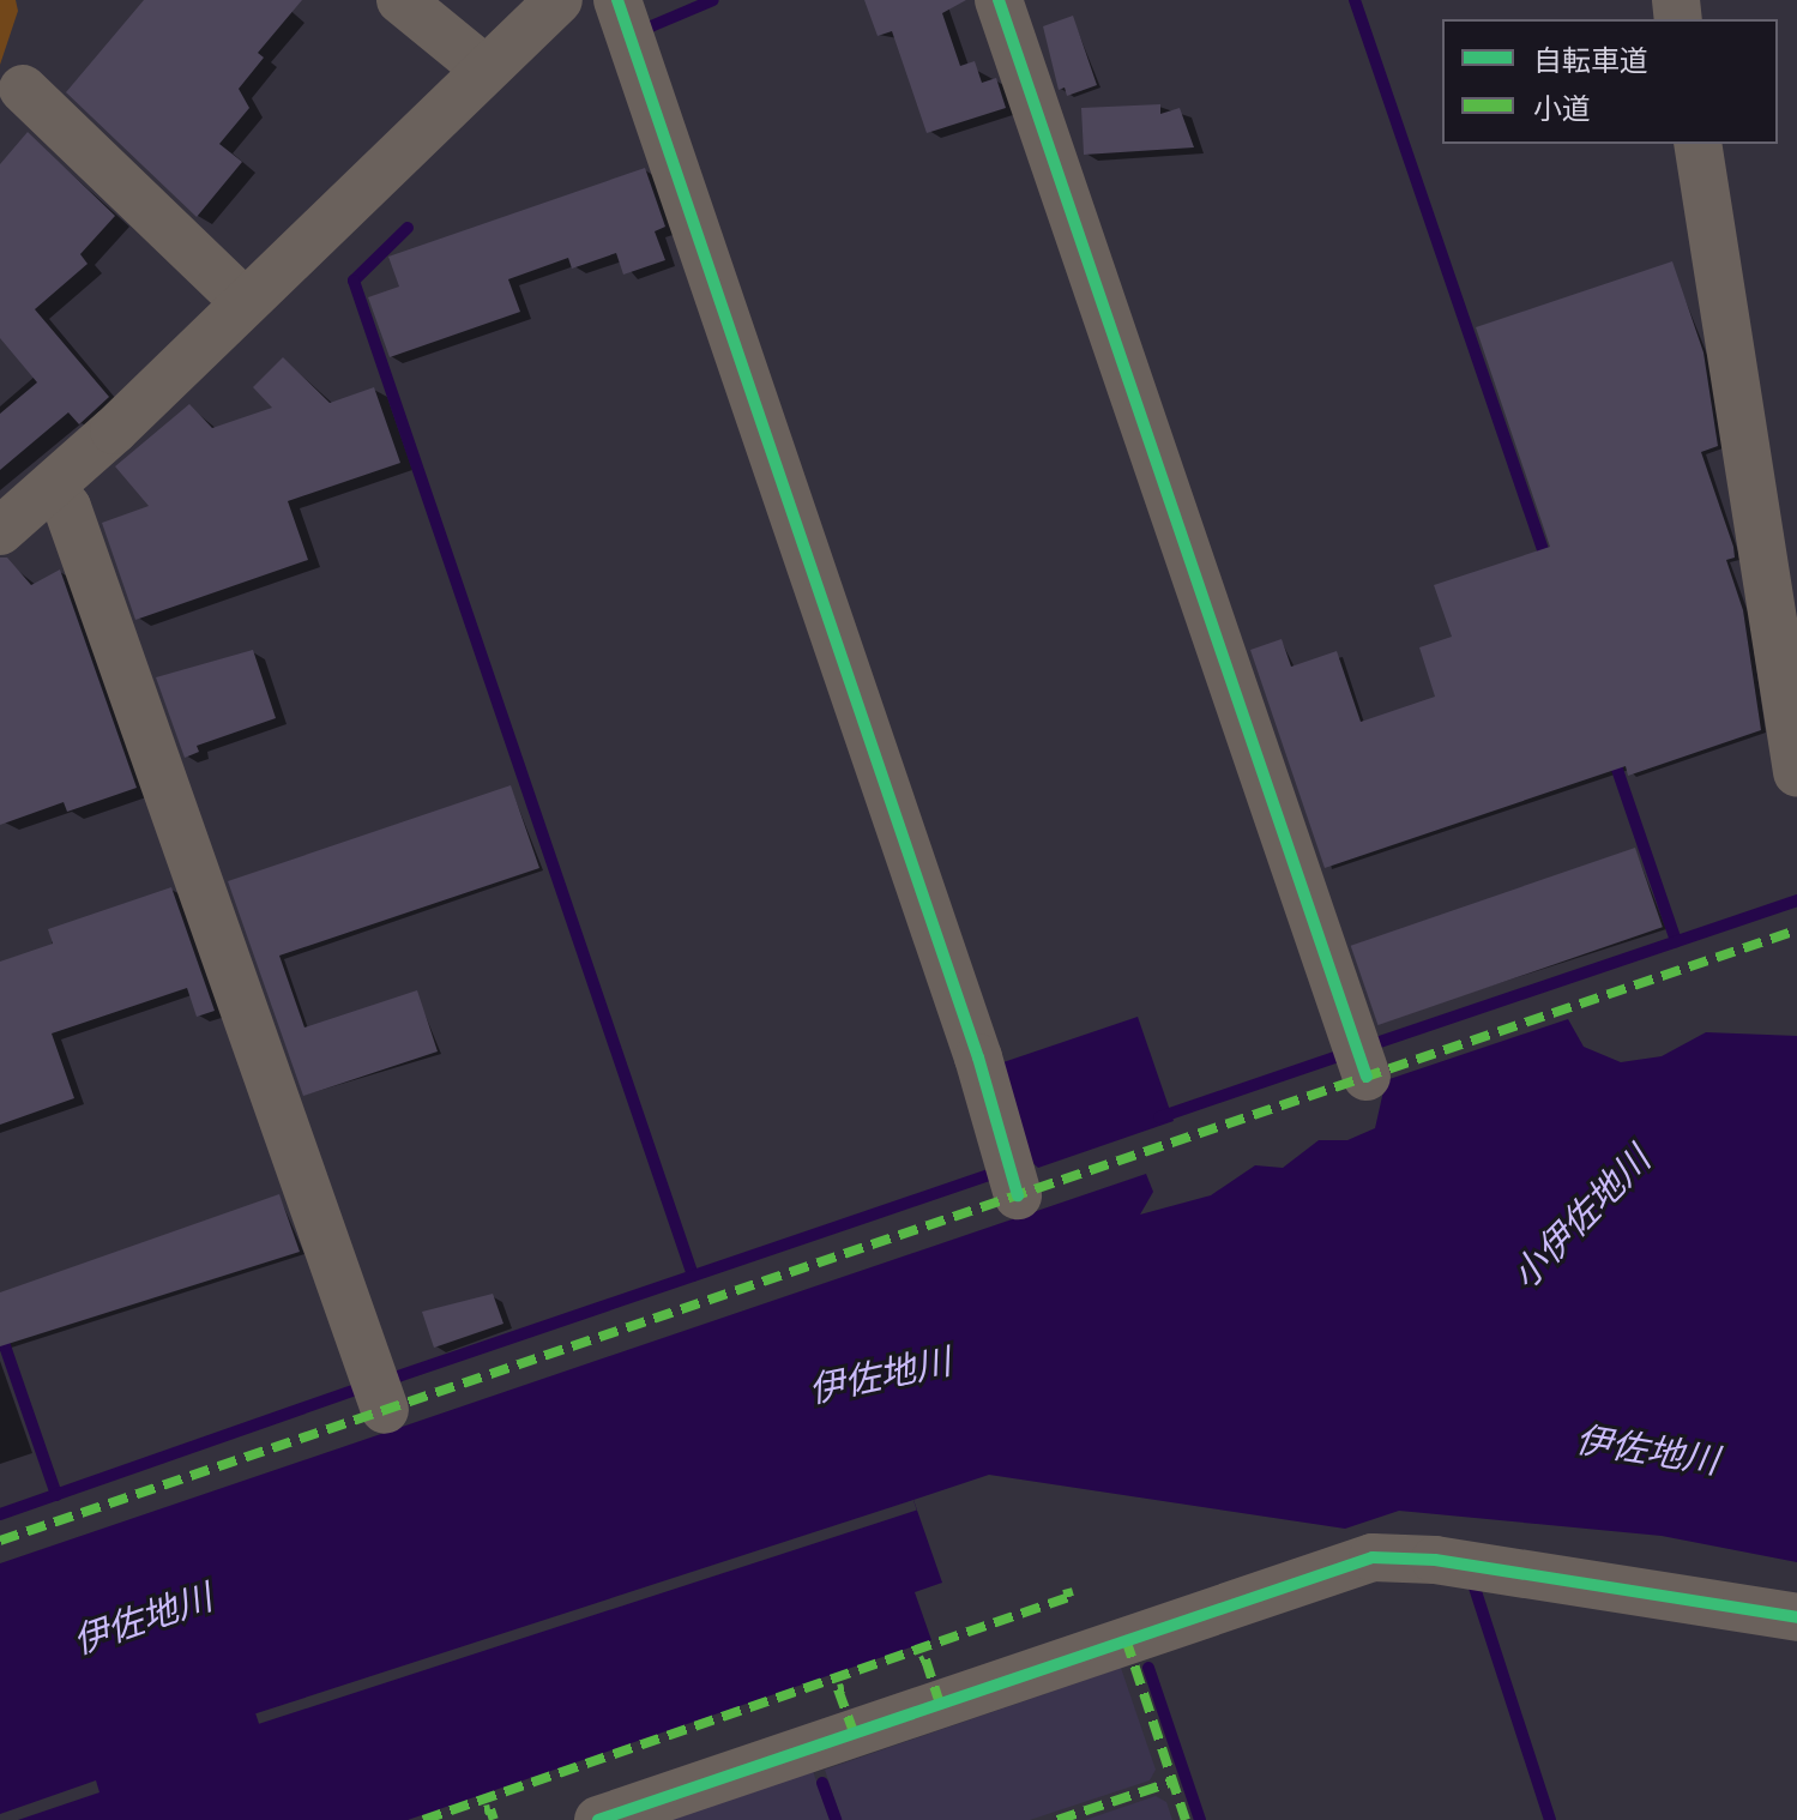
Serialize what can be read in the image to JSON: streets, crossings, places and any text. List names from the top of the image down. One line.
{"water":["小伊佐地川","伊佐地川"],"legend":["自転車道","小道"]}
